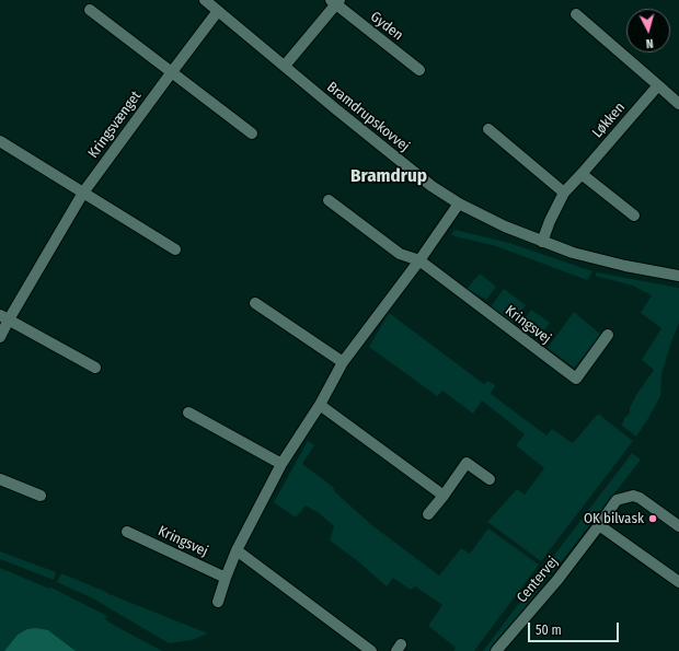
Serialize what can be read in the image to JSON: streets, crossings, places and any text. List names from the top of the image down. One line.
{"streets":{"street":["Gyden","Bramdrupskovvej","Løkken","Kringsvænget","Kringsvej","Centervej"]},"crossings":[["Gyden","Bramdrupskovvej"],["Bramdrupskovvej","Løkken"],["Bramdrupskovvej","Kringsvænget"]],"districts":["Bramdrup"],"places":["OK bilvask"],"scale_bar":"50 m","north":"bottom"}
